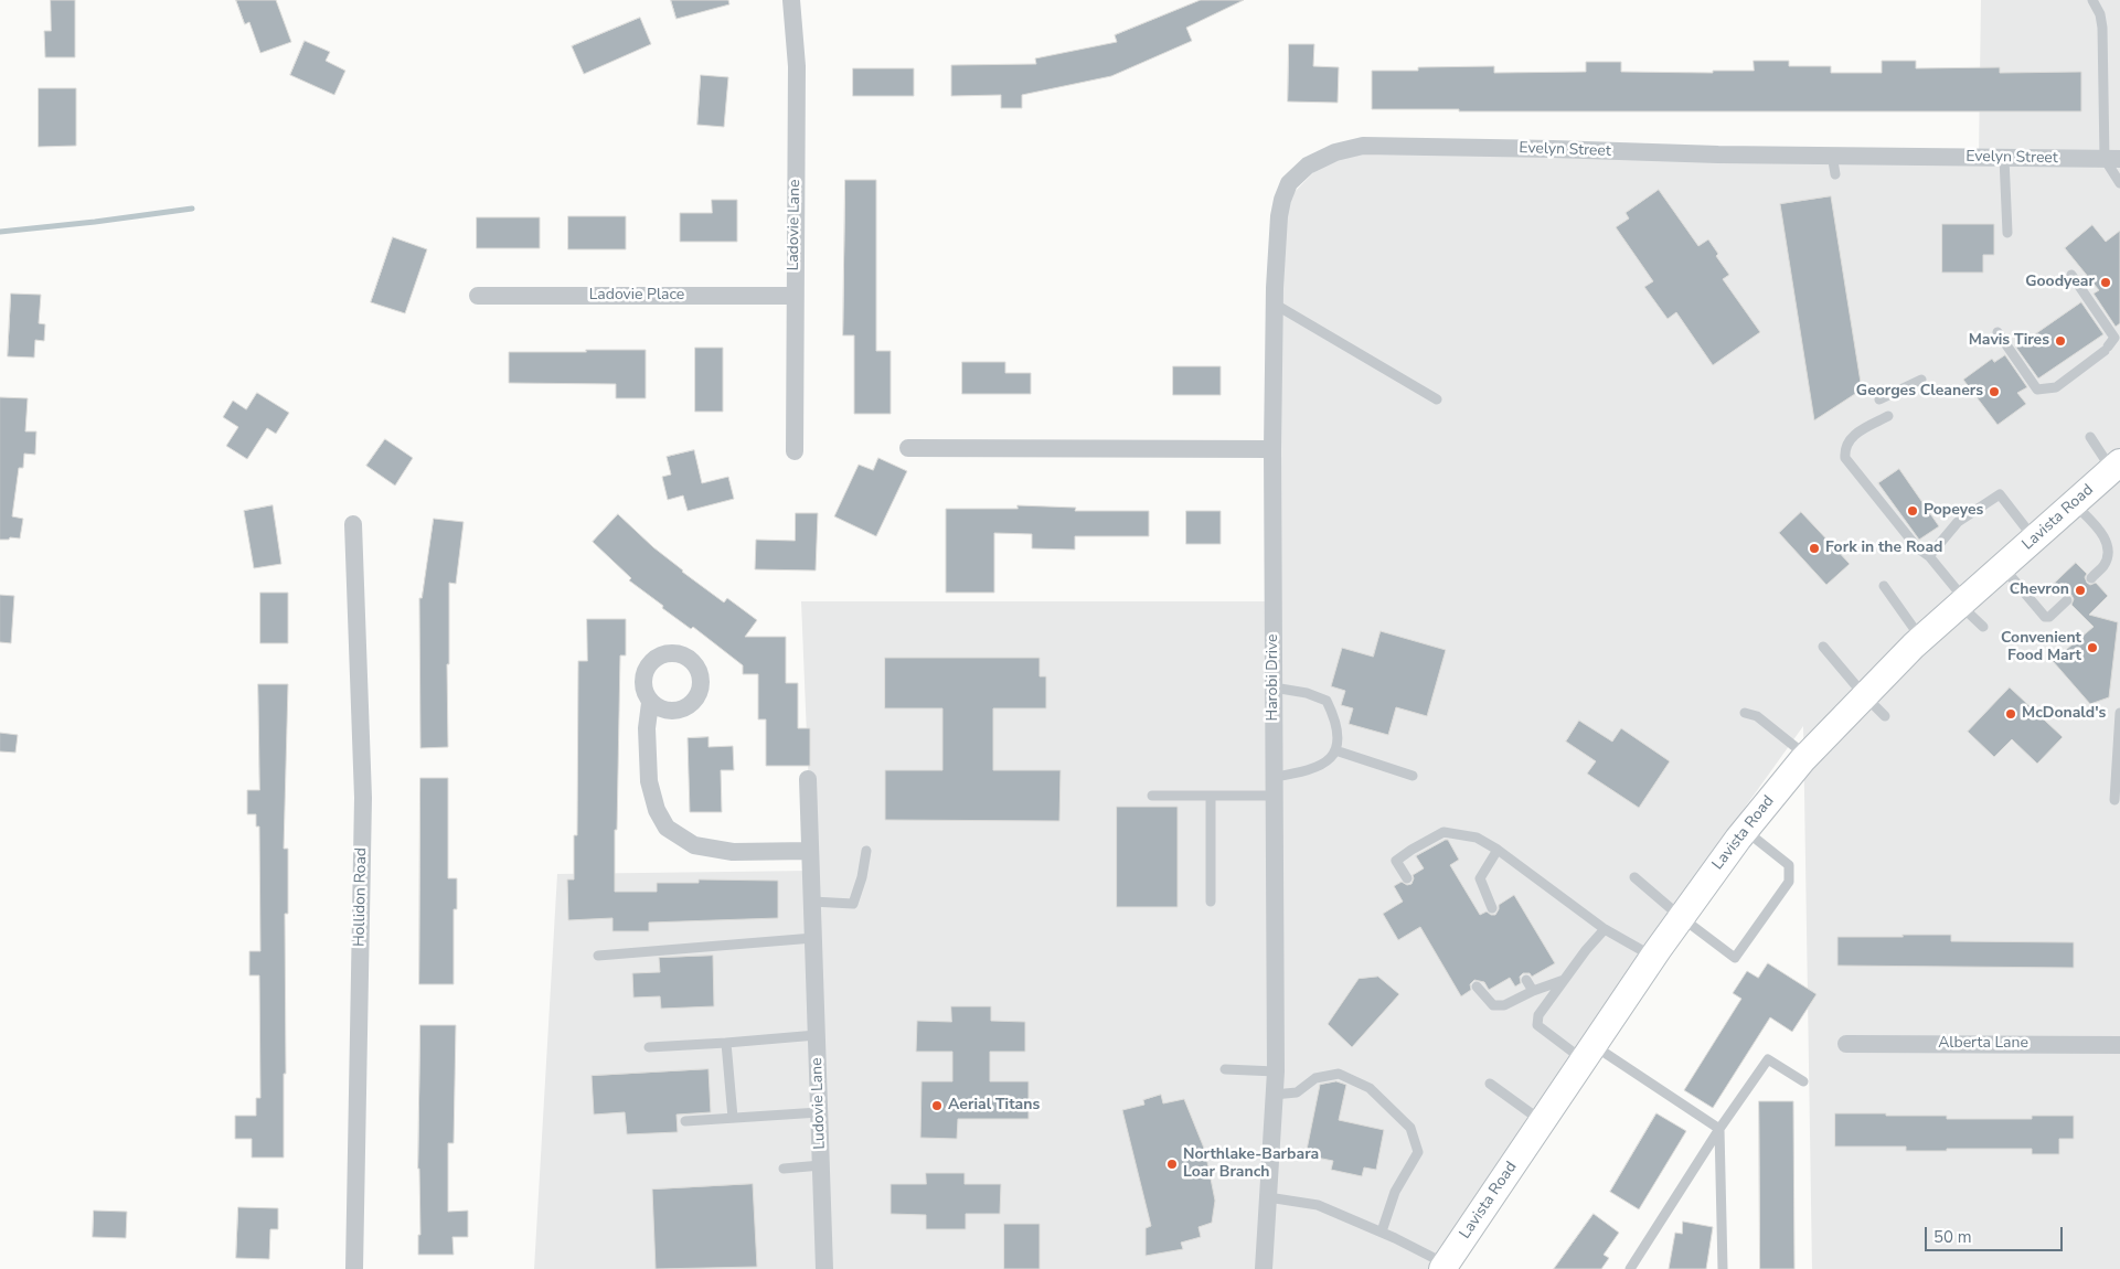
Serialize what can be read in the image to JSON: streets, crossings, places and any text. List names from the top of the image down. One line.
{"streets":{"main road":["Lavista Road"],"street":["Evelyn Street","Ladovie Lane","Ladovie Place","Harobi Drive","Hollidon Road","Alberta Lane","Ludovie Lane"]},"crossings":[["Evelyn Street","Harobi Drive"],["Ladovie Lane","Ladovie Place"]],"places":["Goodyear","Mavis Tires","Georges Cleaners","Popeyes","Fork in the Road","Chevron","Convenient Food Mart","McDonald's","Aerial Titans","Northlake-Barbara Loar Branch"],"scale_bar":"50 m"}
